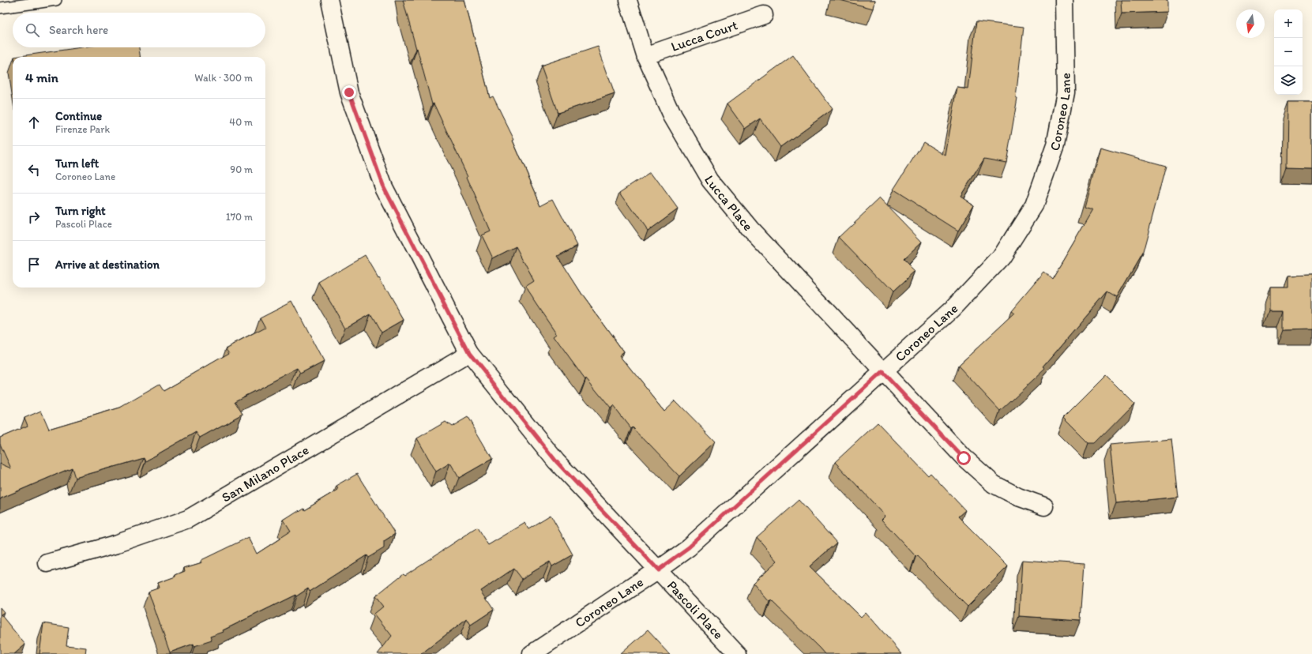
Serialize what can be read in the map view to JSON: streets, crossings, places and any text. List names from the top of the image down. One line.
{"streets":{"street":["Lucca Court","Coroneo Lane","Lucca Place","San Milano Place","Pascoli Place"]},"crossings":[["Lucca Court","Lucca Place"],["Coroneo Lane","Lucca Place"],["Coroneo Lane","Pascoli Place"],["San Milano Place","Pascoli Place"]],"north":"bottom","page":{"map_buttons":["+","−"],"search":"Search here","heading":["4 min","Walk · 300 m"],"list":[["Continue","Firenze Park","40 m"],["Turn left","Coroneo Lane","90 m"],["Turn right","Pascoli Place","170 m"],"Arrive at destination"]}}
